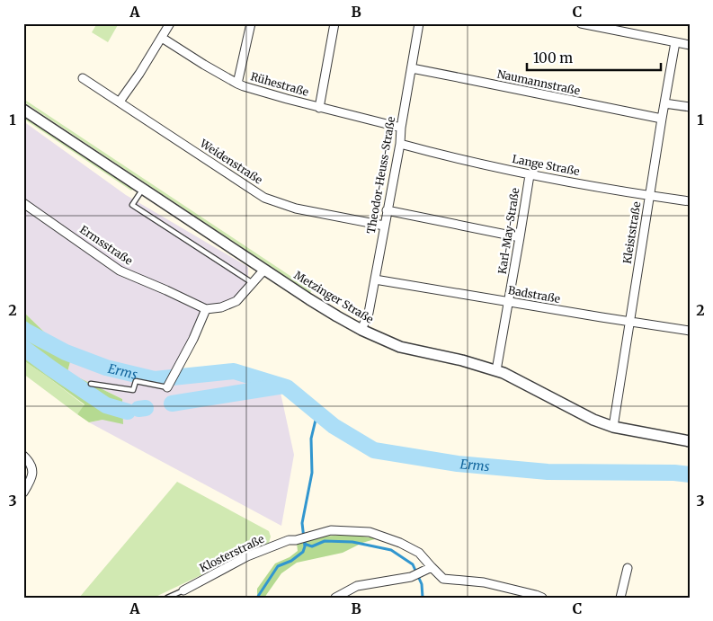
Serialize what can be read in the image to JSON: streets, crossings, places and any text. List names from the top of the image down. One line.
{"streets":{"street":["Naumannstraße","Rühestraße","Weidenstraße","Lange Straße","Theodor-Heuss-Straße","Karl-May-Straße","Kleiststraße","Ermsstraße","Badstraße","Metzinger Straße","Klosterstraße"]},"crossings":[["Naumannstraße","Theodor-Heuss-Straße"],["Naumannstraße","Kleiststraße"],["Rühestraße","Theodor-Heuss-Straße"],["Weidenstraße","Theodor-Heuss-Straße"],["Lange Straße","Theodor-Heuss-Straße"],["Lange Straße","Karl-May-Straße"],["Lange Straße","Kleiststraße"],["Theodor-Heuss-Straße","Badstraße"],["Theodor-Heuss-Straße","Metzinger Straße"],["Karl-May-Straße","Badstraße"],["Karl-May-Straße","Metzinger Straße"],["Kleiststraße","Badstraße"],["Kleiststraße","Metzinger Straße"]],"water":["Erms"],"scale_bar":"100 m","grid":{"columns":["A","B","C"],"rows":["1","2","3"]}}
